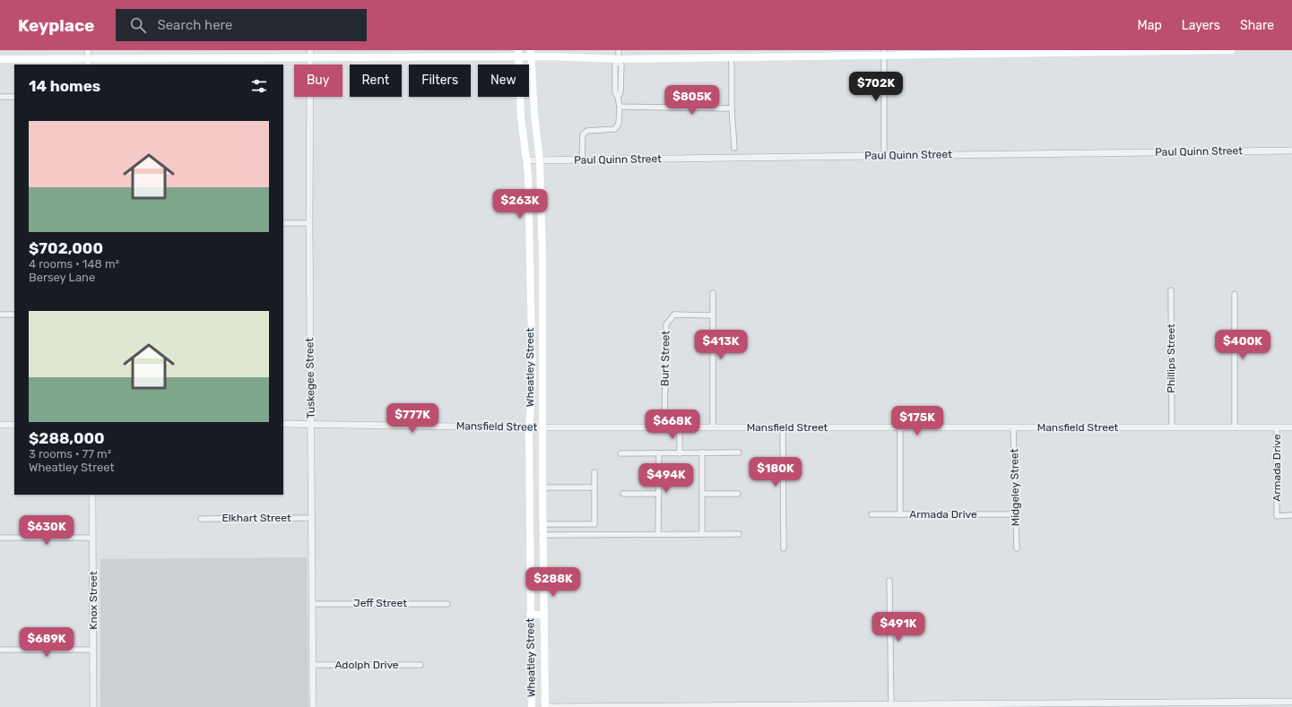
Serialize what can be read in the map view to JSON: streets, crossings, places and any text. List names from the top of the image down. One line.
{"streets":{"main road":["Wheatley Street"],"street":["Paul Quinn Street","Burt Street","Phillips Street","Tuskegee Street","Mansfield Street","Armada Drive","Midgeley Street","Elkhart Street","Knox Street","Jeff Street","Adolph Drive"]},"crossings":[["Paul Quinn Street","Wheatley Street"],["Burt Street","Mansfield Street"],["Phillips Street","Mansfield Street"],["Wheatley Street","Mansfield Street"],["Tuskegee Street","Mansfield Street"],["Tuskegee Street","Elkhart Street"],["Tuskegee Street","Jeff Street"],["Tuskegee Street","Adolph Drive"],["Mansfield Street","Armada Drive"],["Mansfield Street","Midgeley Street"],["Armada Drive","Midgeley Street"]],"page":{"header":"Keyplace","search":"Search here","nav":["Map","Layers","Share"],"chip":["Buy","Rent","Filters","New"],"heading":"14 homes","price":["$702K","$805K","$263K","$413K","$400K","$777K","$175K","$668K","$180K","$494K","$630K","$288K","$491K","$689K"],"list":[{"name":"$702,000","note":"4 rooms · 148 m² · Bersey Lane"},{"name":"$288,000","note":"3 rooms · 77 m² · Wheatley Street"}]}}
